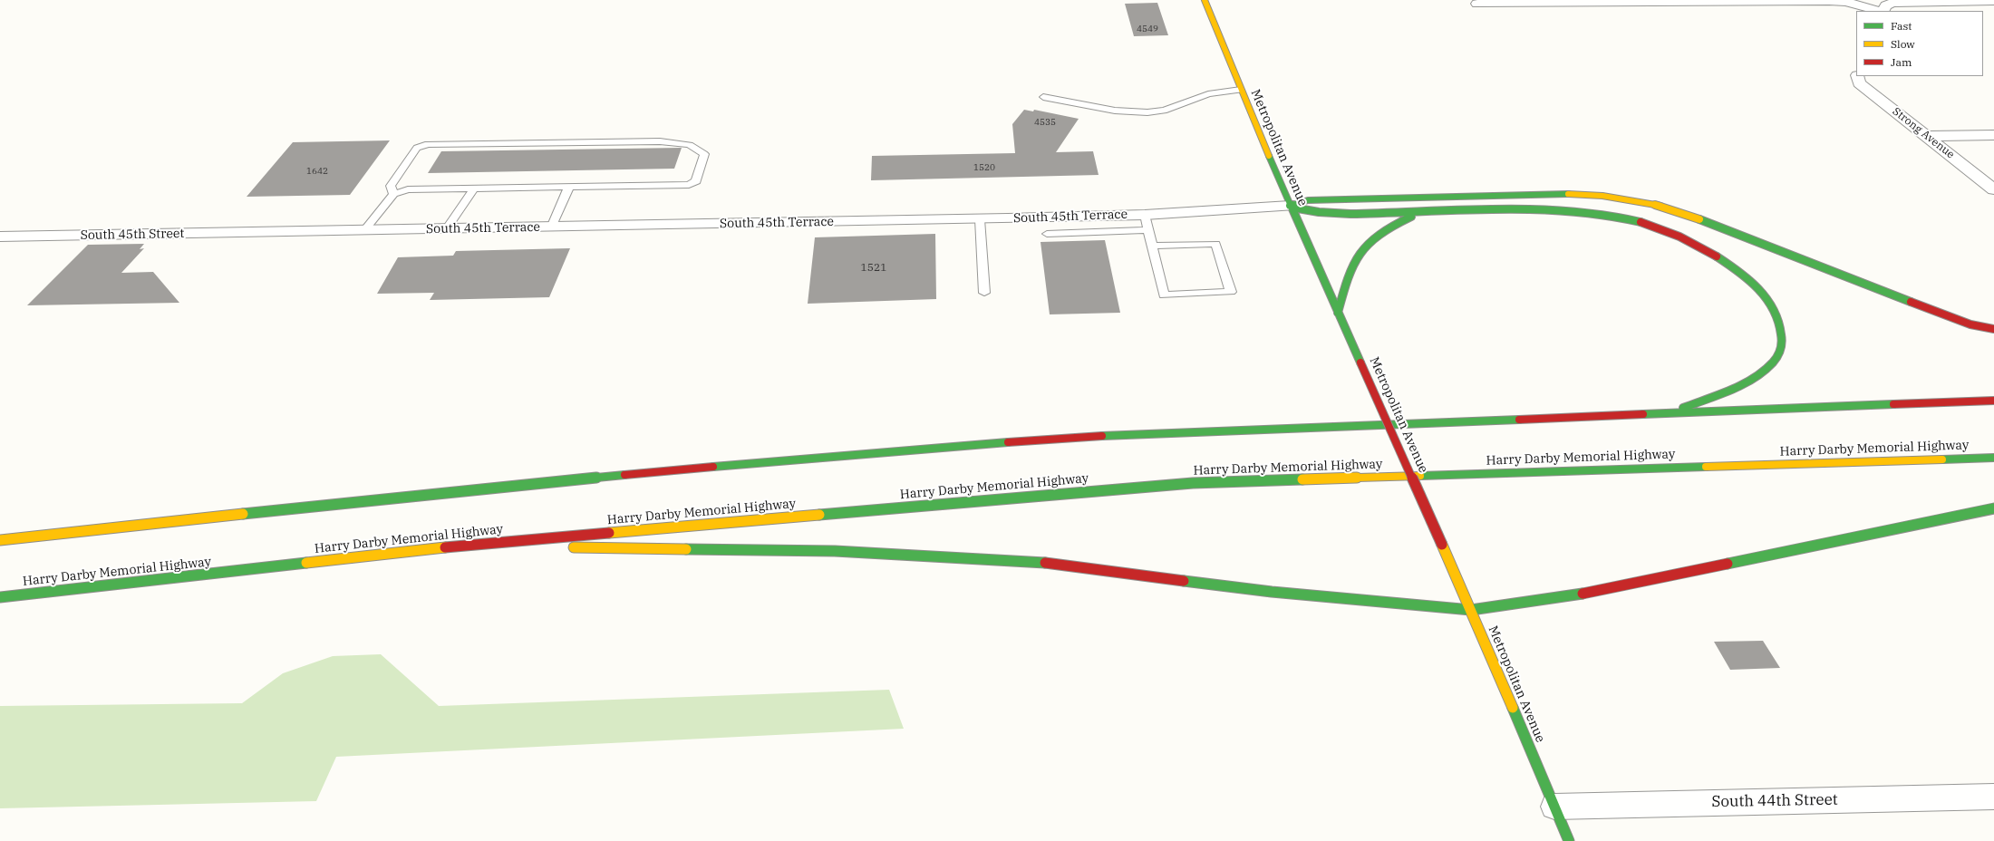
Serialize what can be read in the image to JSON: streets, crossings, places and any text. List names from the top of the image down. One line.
{"streets":{"main road":["Metropolitan Avenue","Harry Darby Memorial Highway"],"street":["Strong Avenue","South 45th Terrace","South 45th Street","South 44th Street"]},"crossings":[["Metropolitan Avenue","South 45th Terrace"],["Metropolitan Avenue","South 44th Street"],["South 45th Terrace","South 45th Street"]],"house_numbers":["4549","4535","1520","1642","1521"],"legend":["Fast","Slow","Jam"]}
